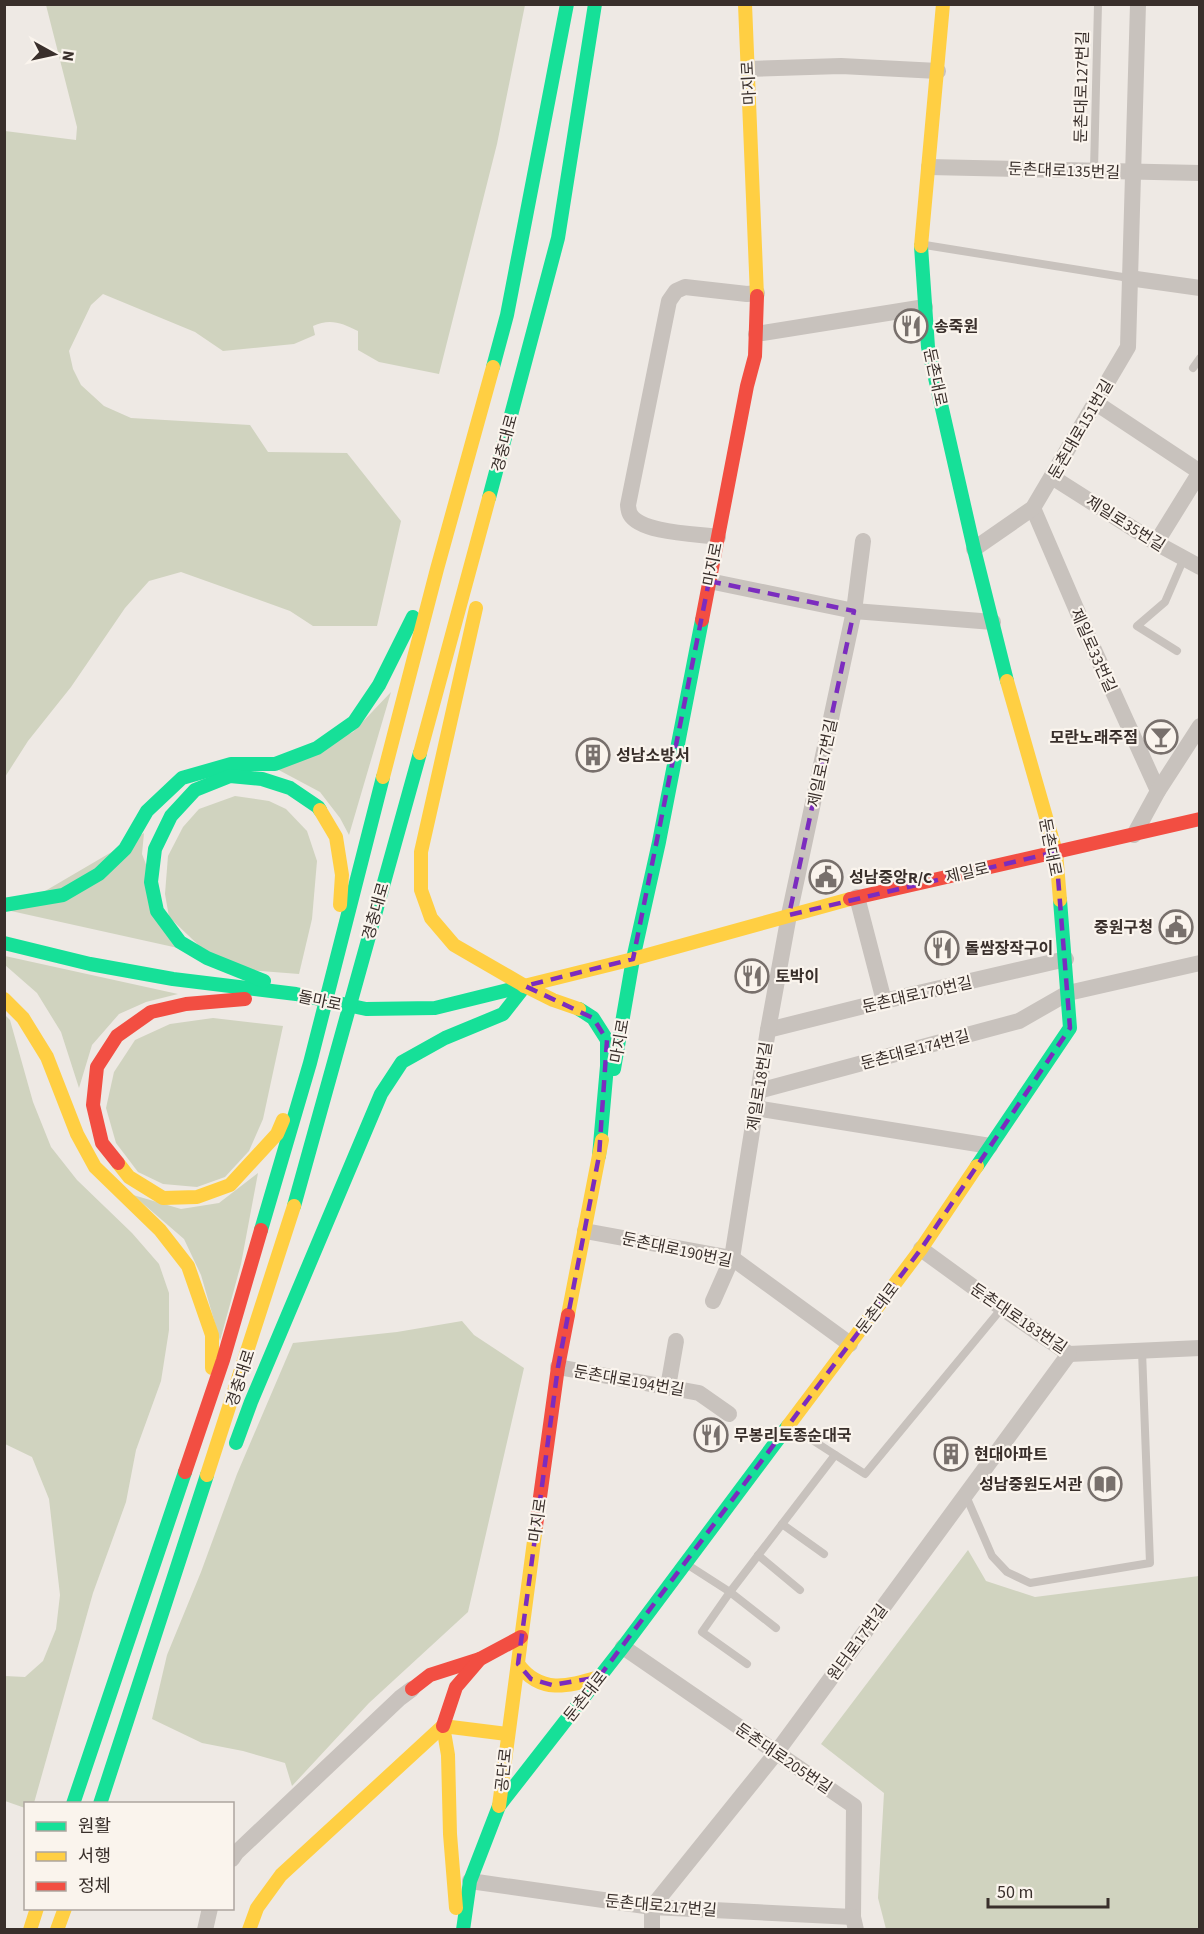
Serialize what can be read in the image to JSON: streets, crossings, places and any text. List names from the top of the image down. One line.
{"streets":{"main road":["마지로","둔촌대로","경충대로","제일로","돌마로","공단로"],"street":["둔촌대로135번길","둔촌대로151번길","제일로35번길","제일로33번길","제일로17번길","둔촌대로170번길","둔촌대로174번길","제일로18번길","둔촌대로190번길","둔촌대로183번길","둔촌대로194번길","원터로17번길","둔촌대로205번길","둔촌대로217번길"],"lane":["둔촌대로127번길"]},"crossings":[["마지로","제일로"],["마지로","돌마로"],["마지로","둔촌대로190번길"],["마지로","둔촌대로194번길"],["마지로","공단로"],["둔촌대로127번길","둔촌대로135번길"],["둔촌대로135번길","둔촌대로"],["둔촌대로135번길","둔촌대로151번길"],["둔촌대로","둔촌대로151번길"],["둔촌대로","제일로"],["둔촌대로","둔촌대로170번길"],["둔촌대로","둔촌대로174번길"],["둔촌대로","둔촌대로190번길"],["둔촌대로","둔촌대로183번길"],["둔촌대로","둔촌대로205번길"],["둔촌대로","공단로"],["둔촌대로","둔촌대로217번길"],["둔촌대로151번길","제일로35번길"],["둔촌대로151번길","제일로33번길"],["제일로17번길","제일로"],["제일로17번길","제일로18번길"],["제일로","돌마로"],["제일로","제일로18번길"],["둔촌대로170번길","제일로18번길"],["둔촌대로174번길","제일로18번길"],["제일로18번길","둔촌대로190번길"],["둔촌대로183번길","원터로17번길"],["원터로17번길","둔촌대로205번길"],["원터로17번길","둔촌대로217번길"],["둔촌대로205번길","둔촌대로217번길"]],"places":{"restaurant":["송죽원","돌쌈장작구이","토박이","무봉리토종순대국"],"bar":["모란노래주점"],"building":["성남소방서","현대아파트"],"public building":["성남중앙R/C","중원구청"],"library":["성남중원도서관"]},"legend":["원활","서행","정체"],"scale_bar":"50 m","north":"right"}
